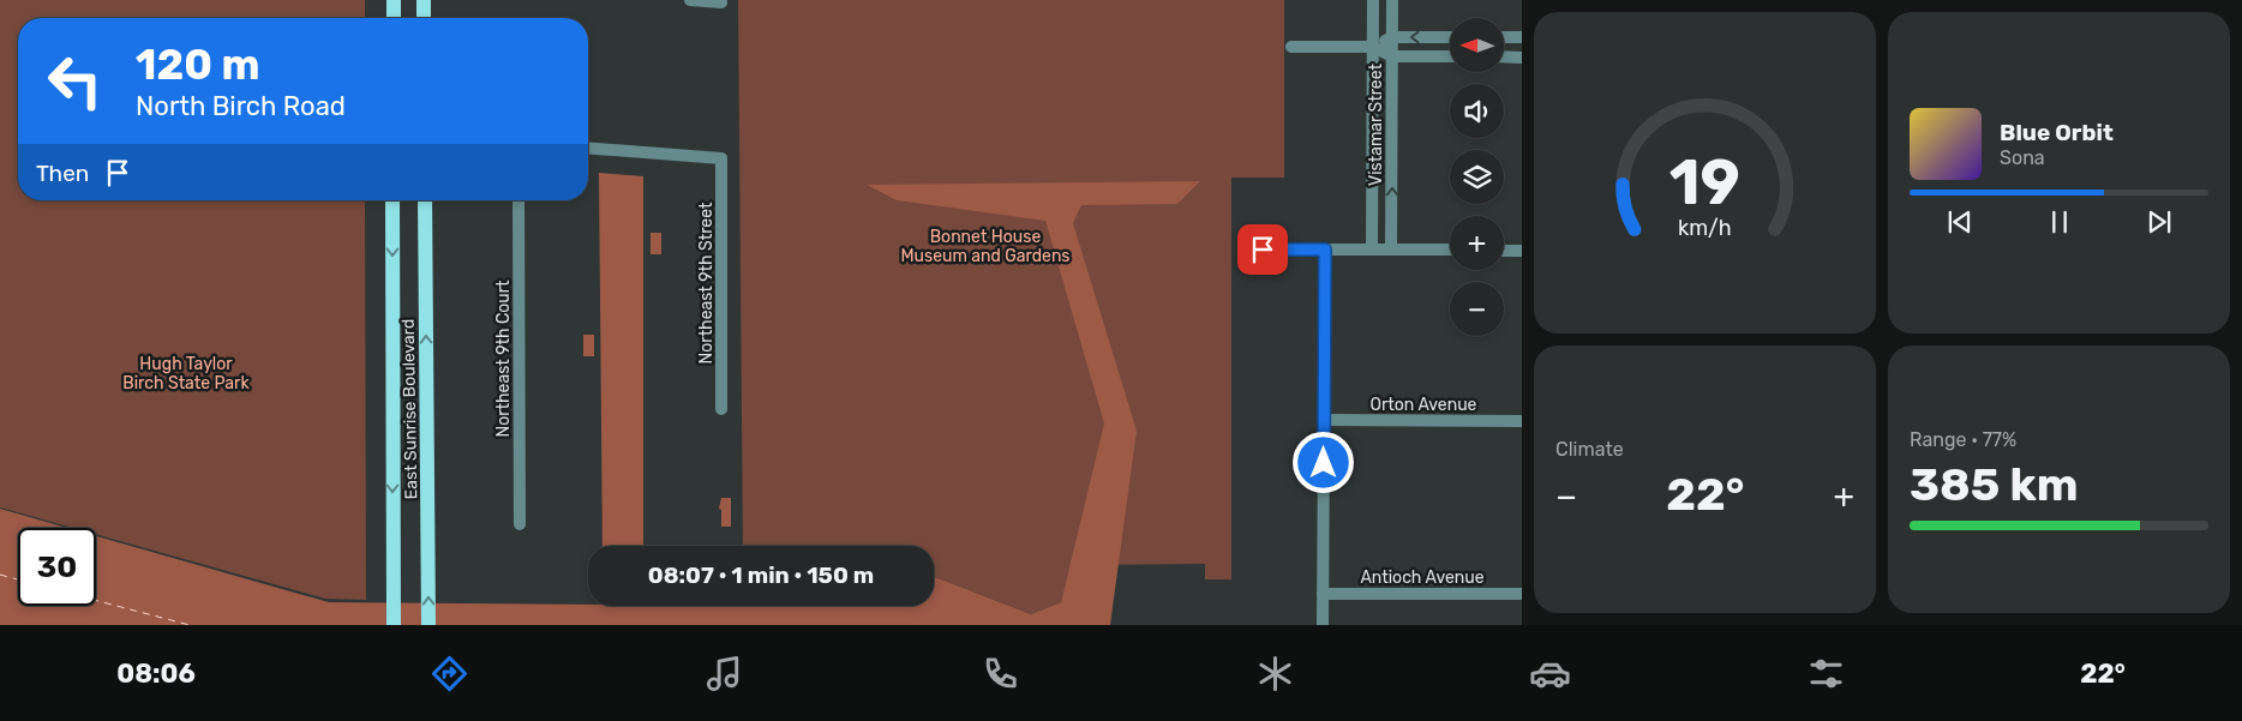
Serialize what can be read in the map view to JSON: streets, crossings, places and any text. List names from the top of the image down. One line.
{"streets":{"main road":["East Sunrise Boulevard"],"street":["Vistamar Street","Northeast 9th Street","Northeast 9th Court","Orton Avenue","Antioch Avenue"]},"parks":["Bonnet House Museum and Gardens","Hugh Taylor Birch State Park"],"north":"left","page":{"map_buttons":["+","−"],"turn":["120 m","North Birch Road"],"song":["Blue Orbit","Sona"],"then":"Then","tile":["Climate",["Range · 77%","385 km"]],"heat":["−","22°","+"],"limit":"30","trip":"08:07 · 1 min · 150 m","tabs":["08:06","22°"],"gauge":["19","km/h"]}}
